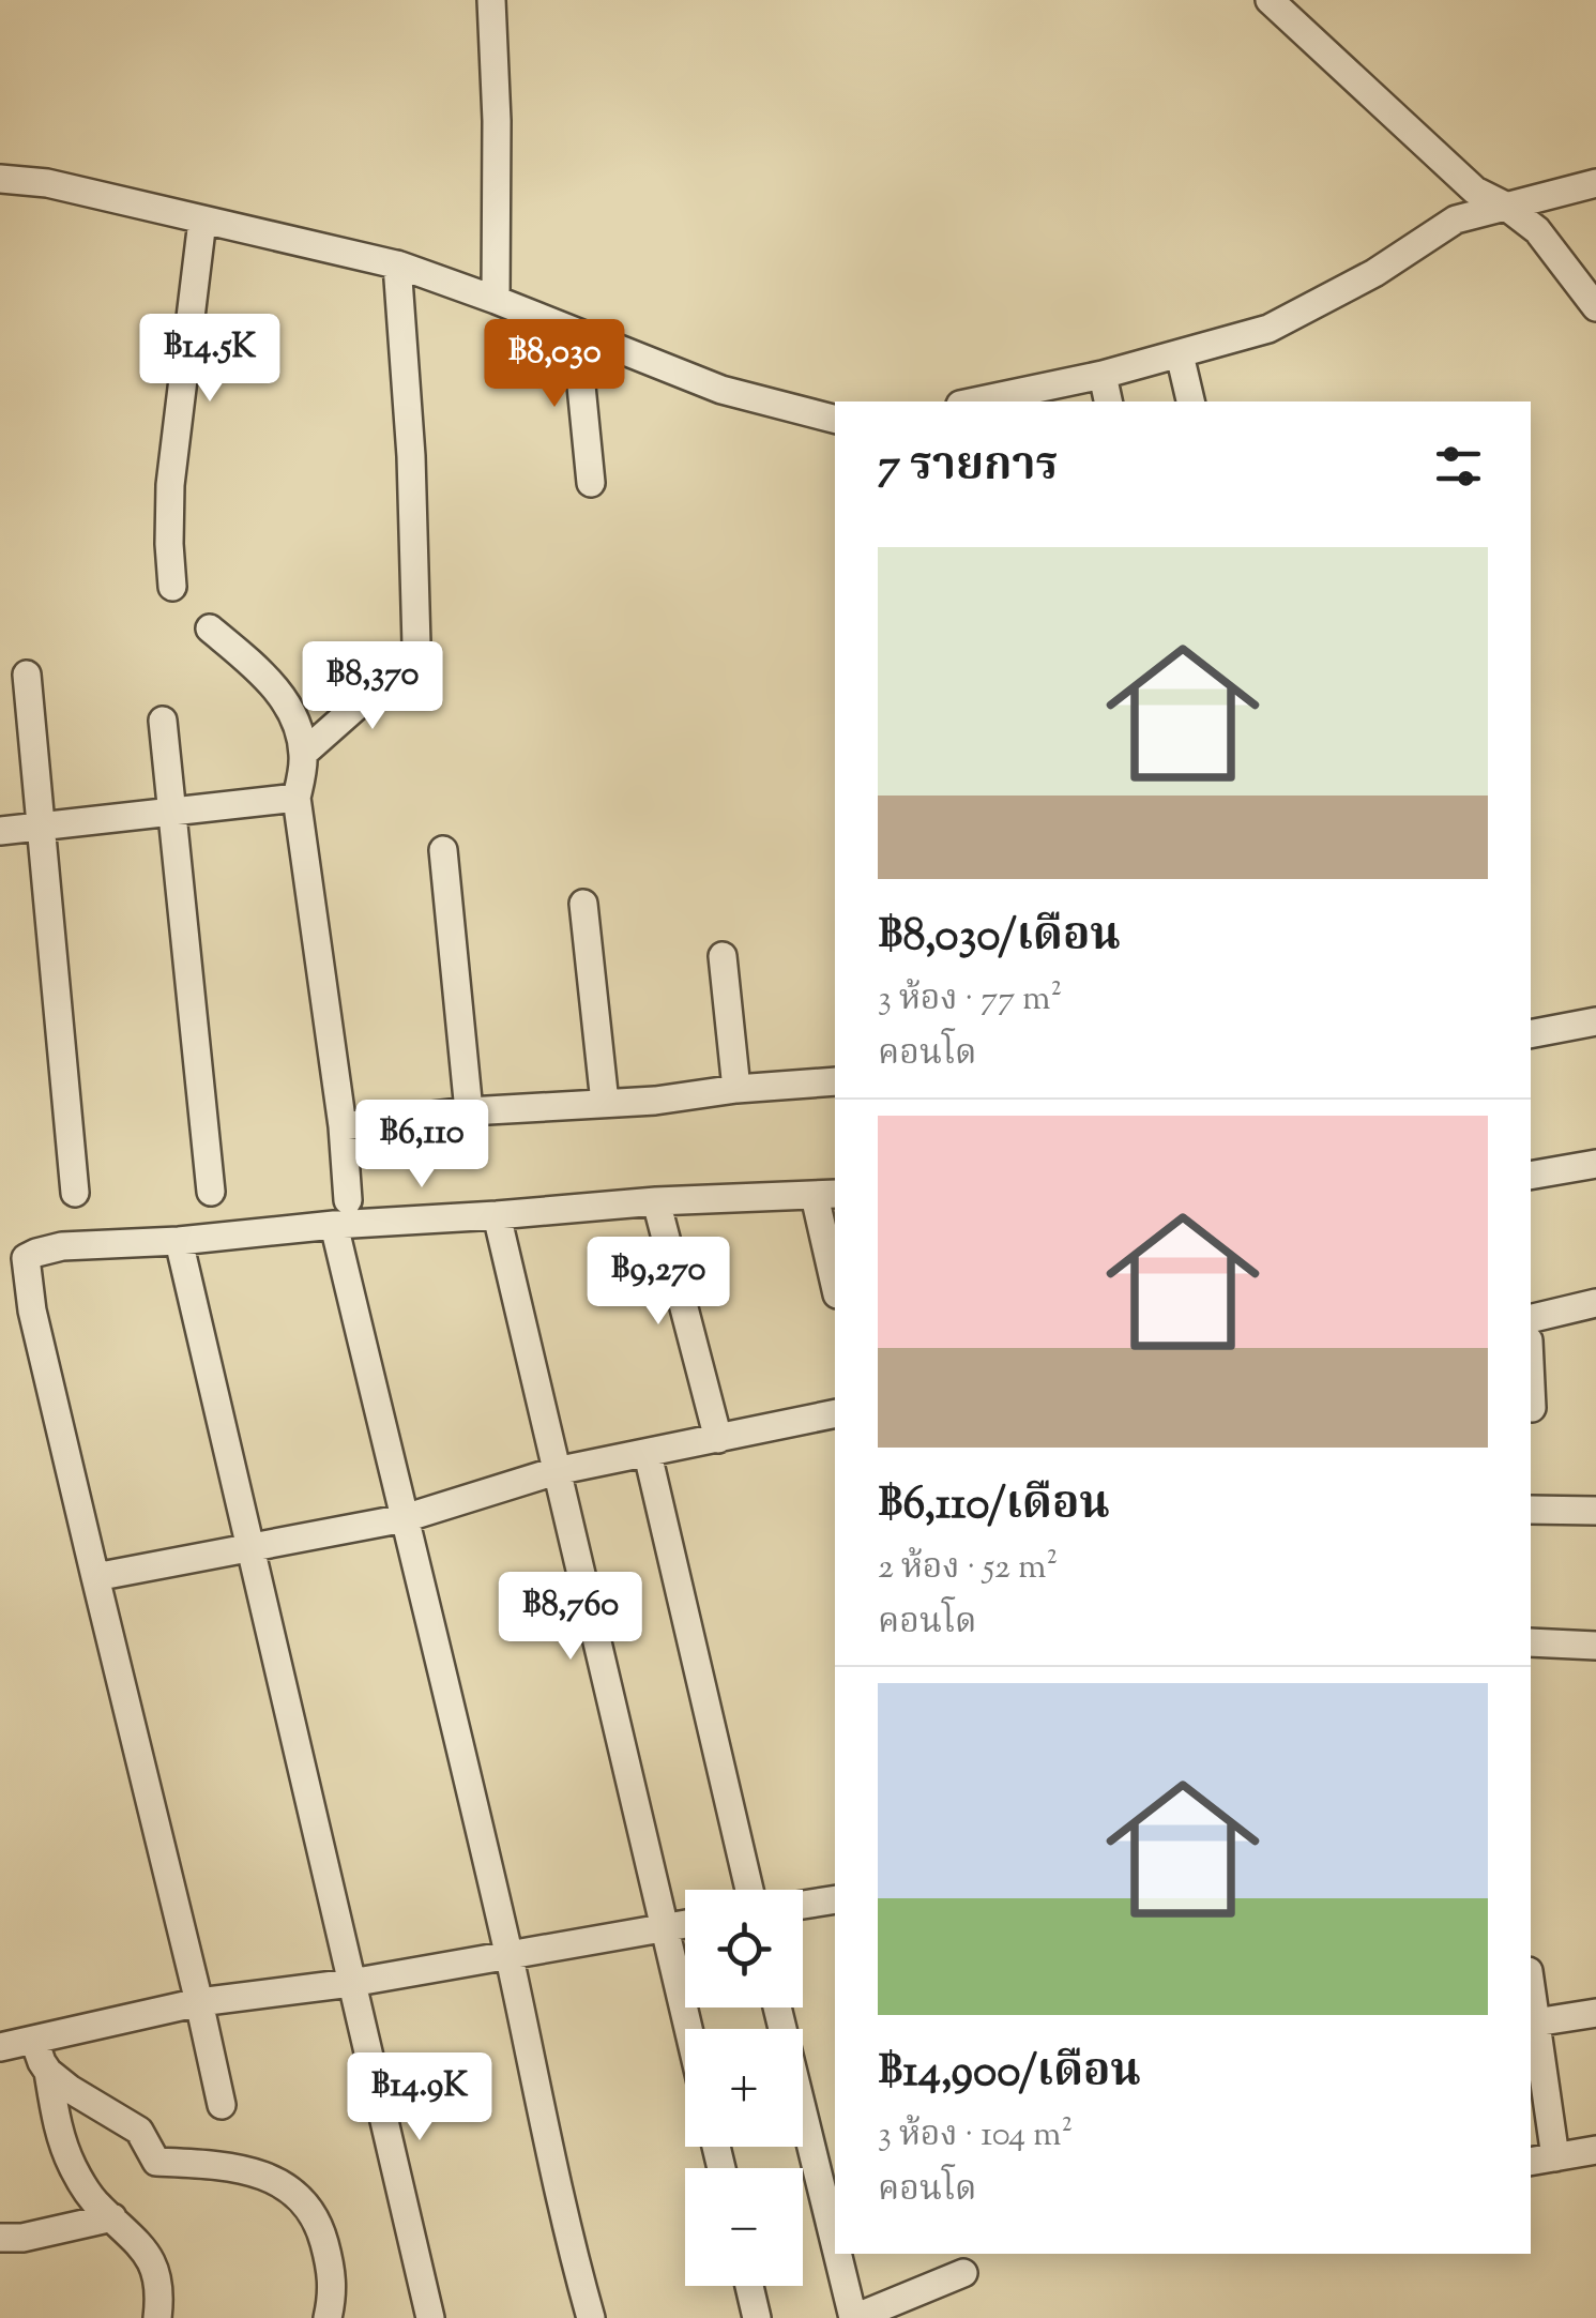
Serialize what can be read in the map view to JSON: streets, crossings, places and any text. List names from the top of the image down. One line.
{"page":{"price":["฿14.5K","฿8,030","฿8,370","฿6,110","฿9,270","฿8,760","฿14.9K"],"heading":"7 รายการ","list":[{"name":"฿8,030/เดือน","note":"3 ห้อง · 77 m² · คอนโด"},{"name":"฿6,110/เดือน","note":"2 ห้อง · 52 m² · คอนโด"},{"name":"฿14,900/เดือน","note":"3 ห้อง · 104 m² · คอนโด"}],"map_buttons":["+","−"]}}
